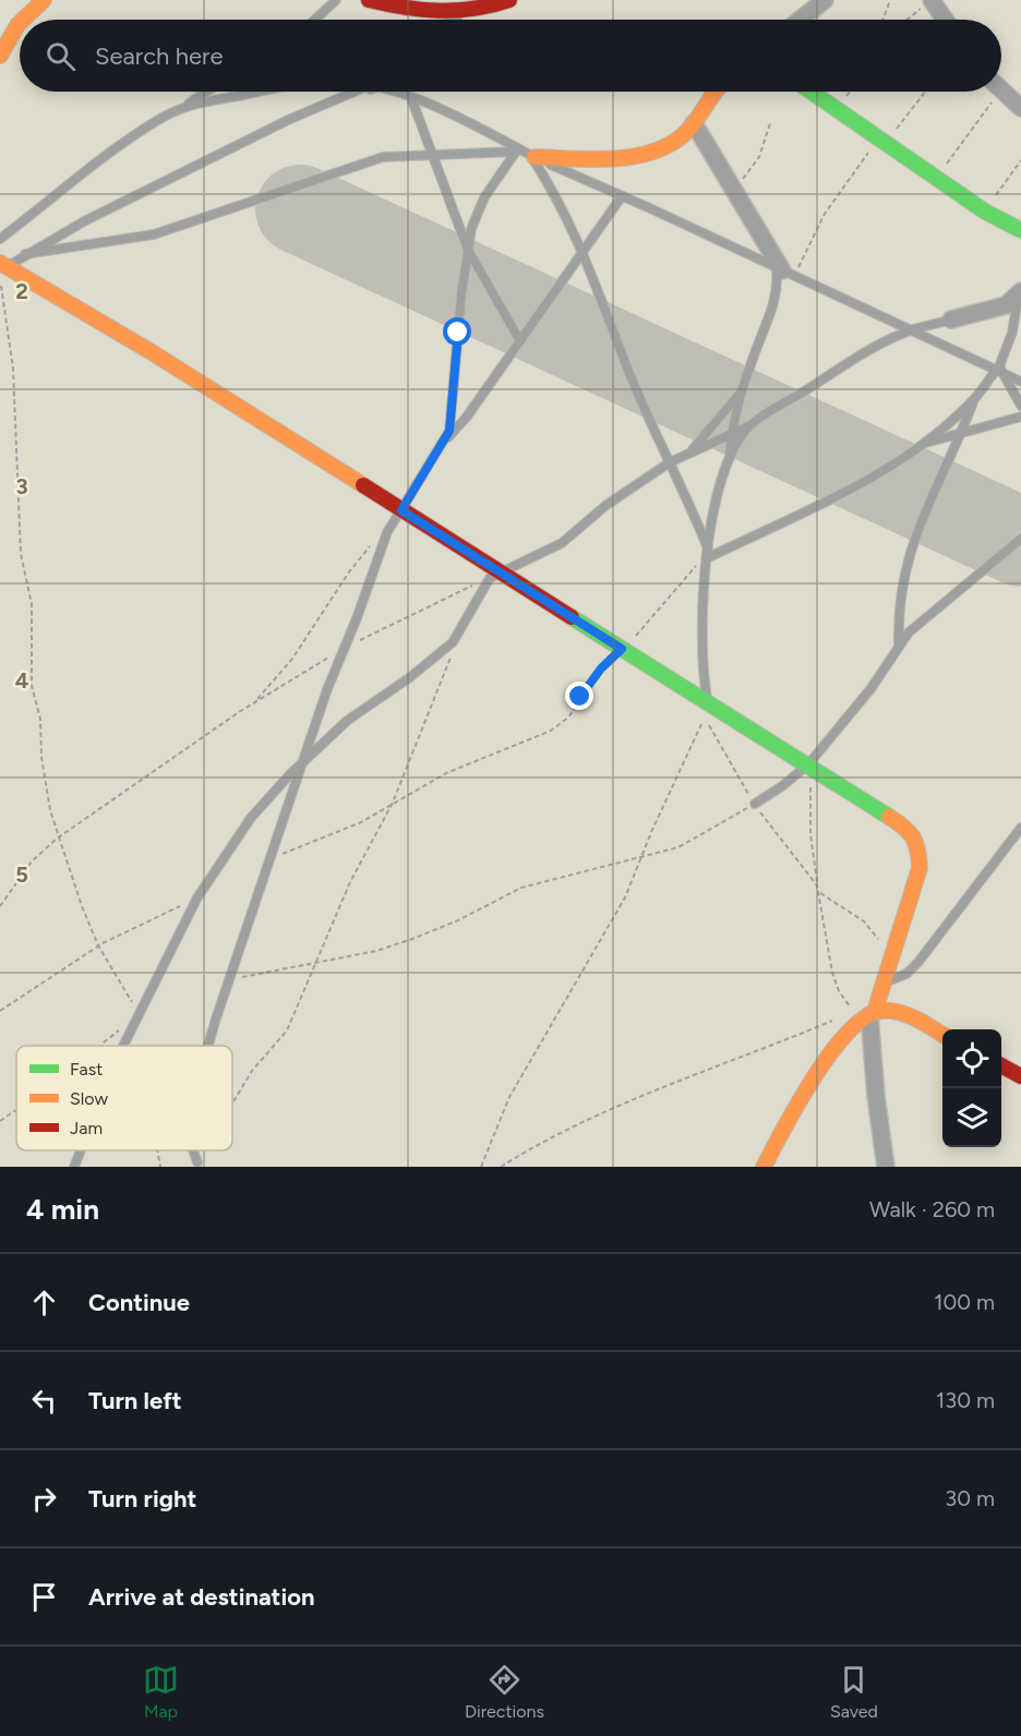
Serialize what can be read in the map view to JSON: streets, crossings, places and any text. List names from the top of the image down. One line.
{"legend":["Fast","Slow","Jam"],"page":{"search":"Search here","heading":["4 min","Walk · 260 m"],"list":[["Continue","100 m"],["Turn left","130 m"],["Turn right","30 m"],"Arrive at destination"],"nav":["Map","Directions","Saved"]},"grid":{"rows":["2","3","4","5"]}}
